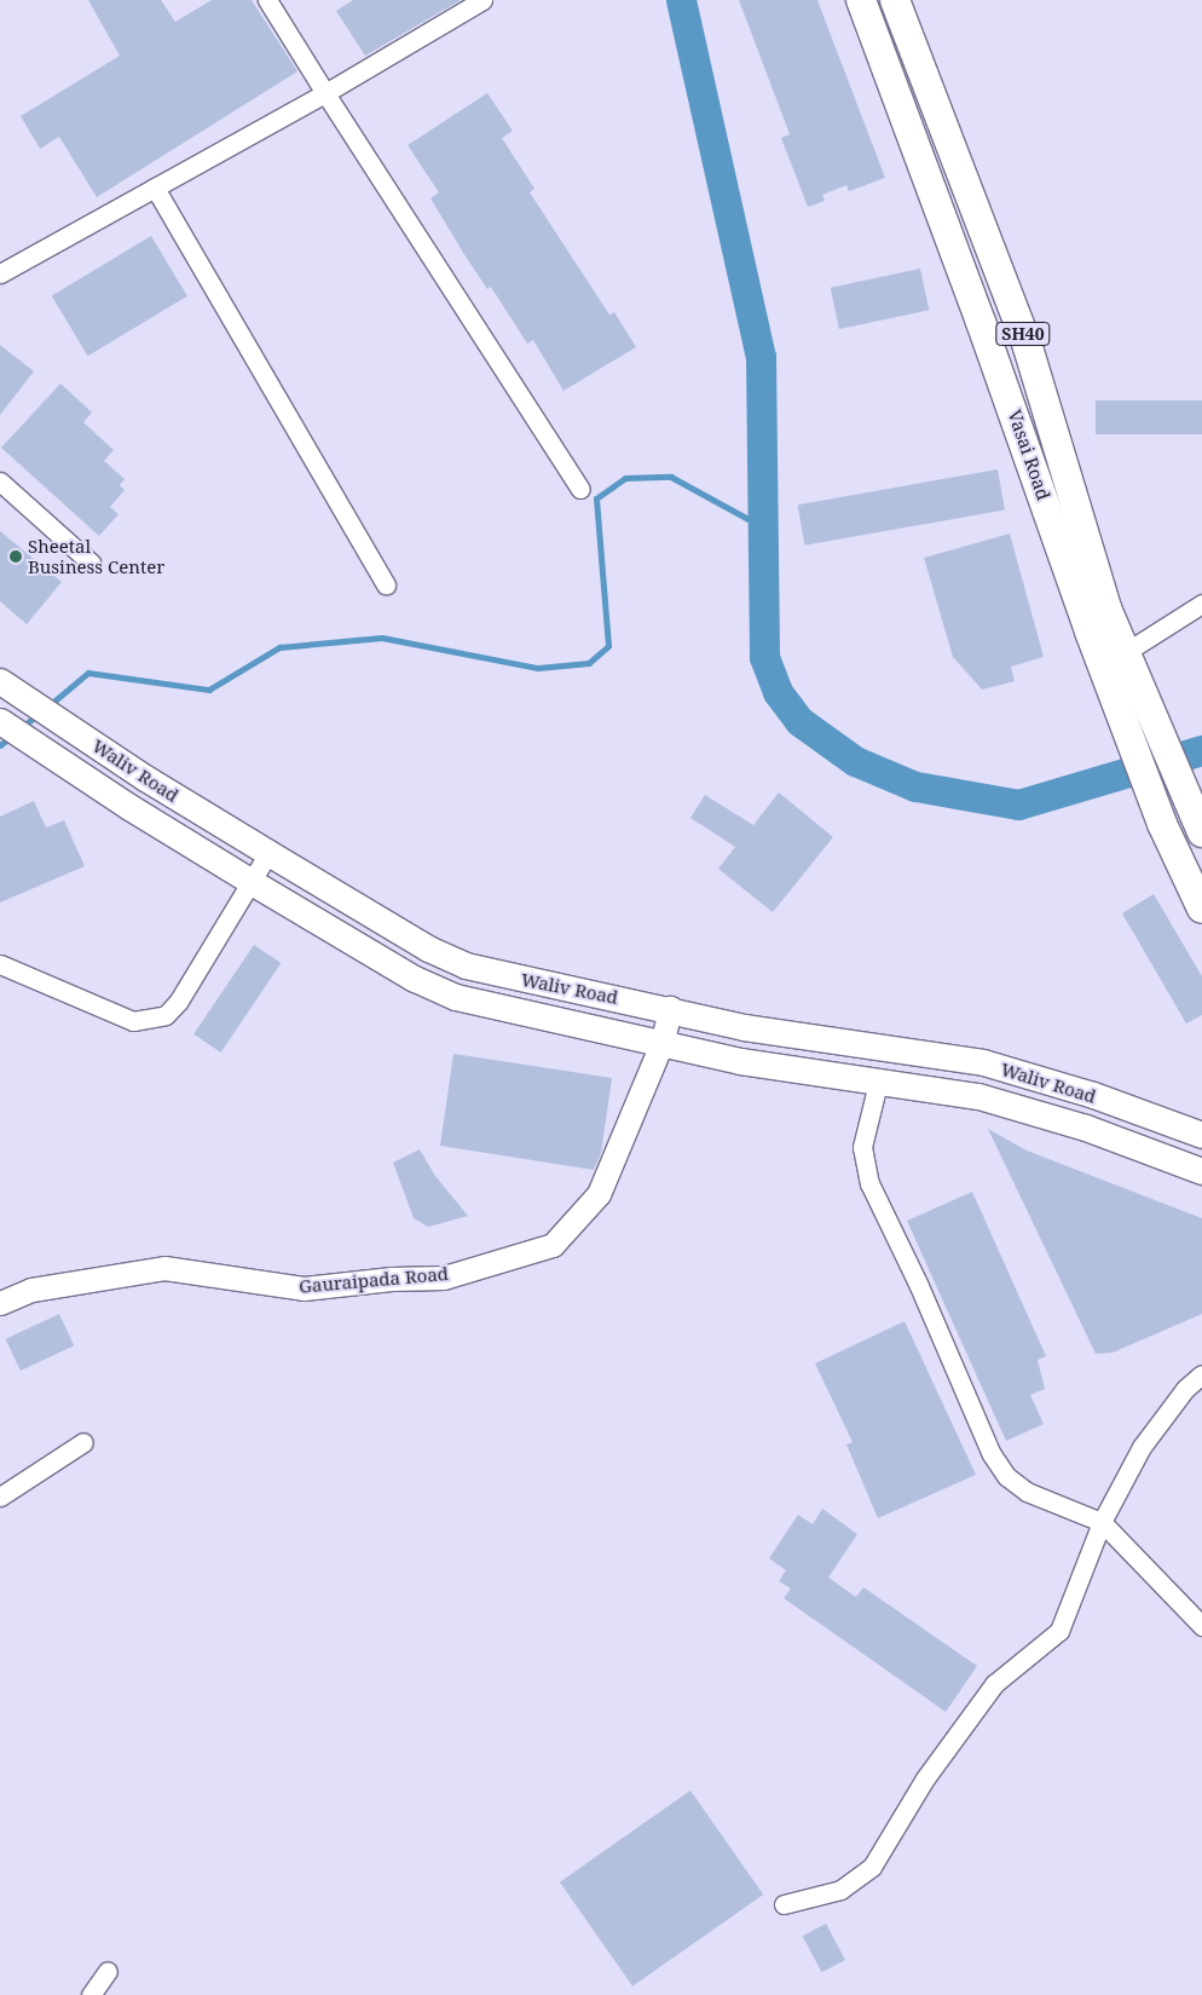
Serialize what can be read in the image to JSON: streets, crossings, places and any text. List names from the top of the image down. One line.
{"streets":{"main road":["SH40","Vasai Road","Waliv Road"],"street":["Gauraipada Road"]},"crossings":[["Waliv Road","Gauraipada Road"]],"places":["Sheetal Business Center"]}
